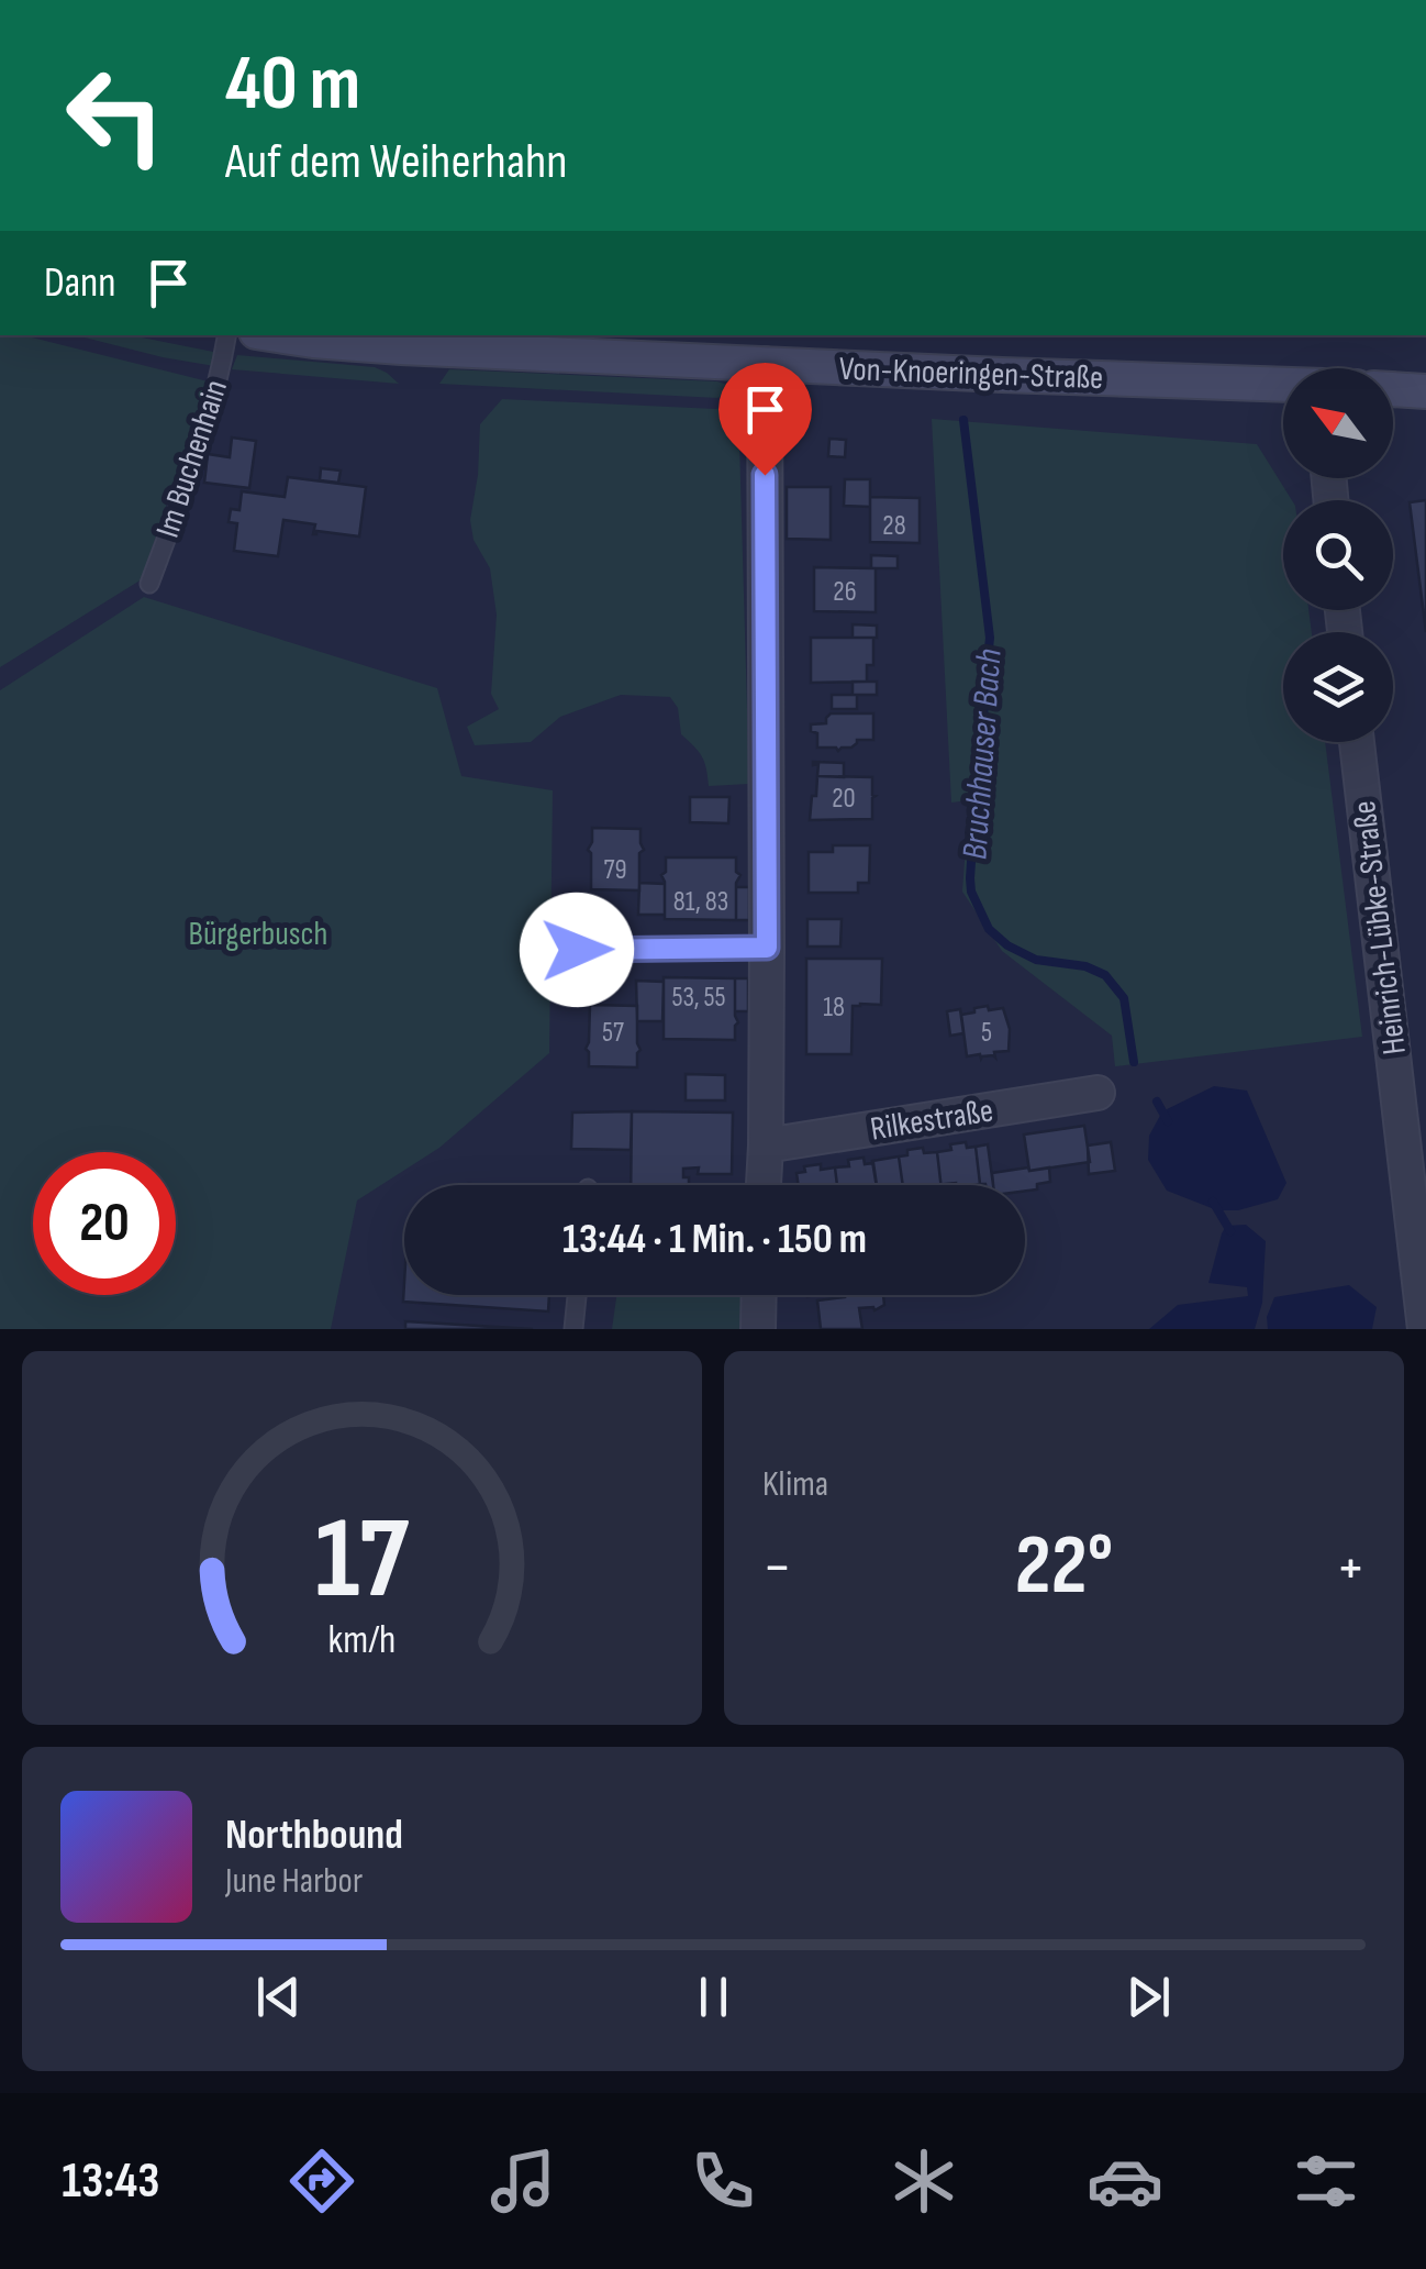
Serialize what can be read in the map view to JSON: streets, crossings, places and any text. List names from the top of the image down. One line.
{"streets":{"main road":["Von-Knoeringen-Straße"],"street":["Heinrich-Lübke-Straße","Rilkestraße"],"lane":["Im Buchenhain"]},"water":["Bruchhauser Bach"],"parks":["Bürgerbusch"],"house_numbers":["28","26","20","79","81, 83","53, 55","18","57","5"],"north":"top left","page":{"turn":["40 m","Auf dem Weiherhahn"],"then":"Dann","limit":"20","trip":"13:44 · 1 Min. · 150 m","tile":"Klima","heat":["−","22°","+"],"song":["Northbound","June Harbor"],"tabs":"13:43","gauge":["17","km/h"]}}
